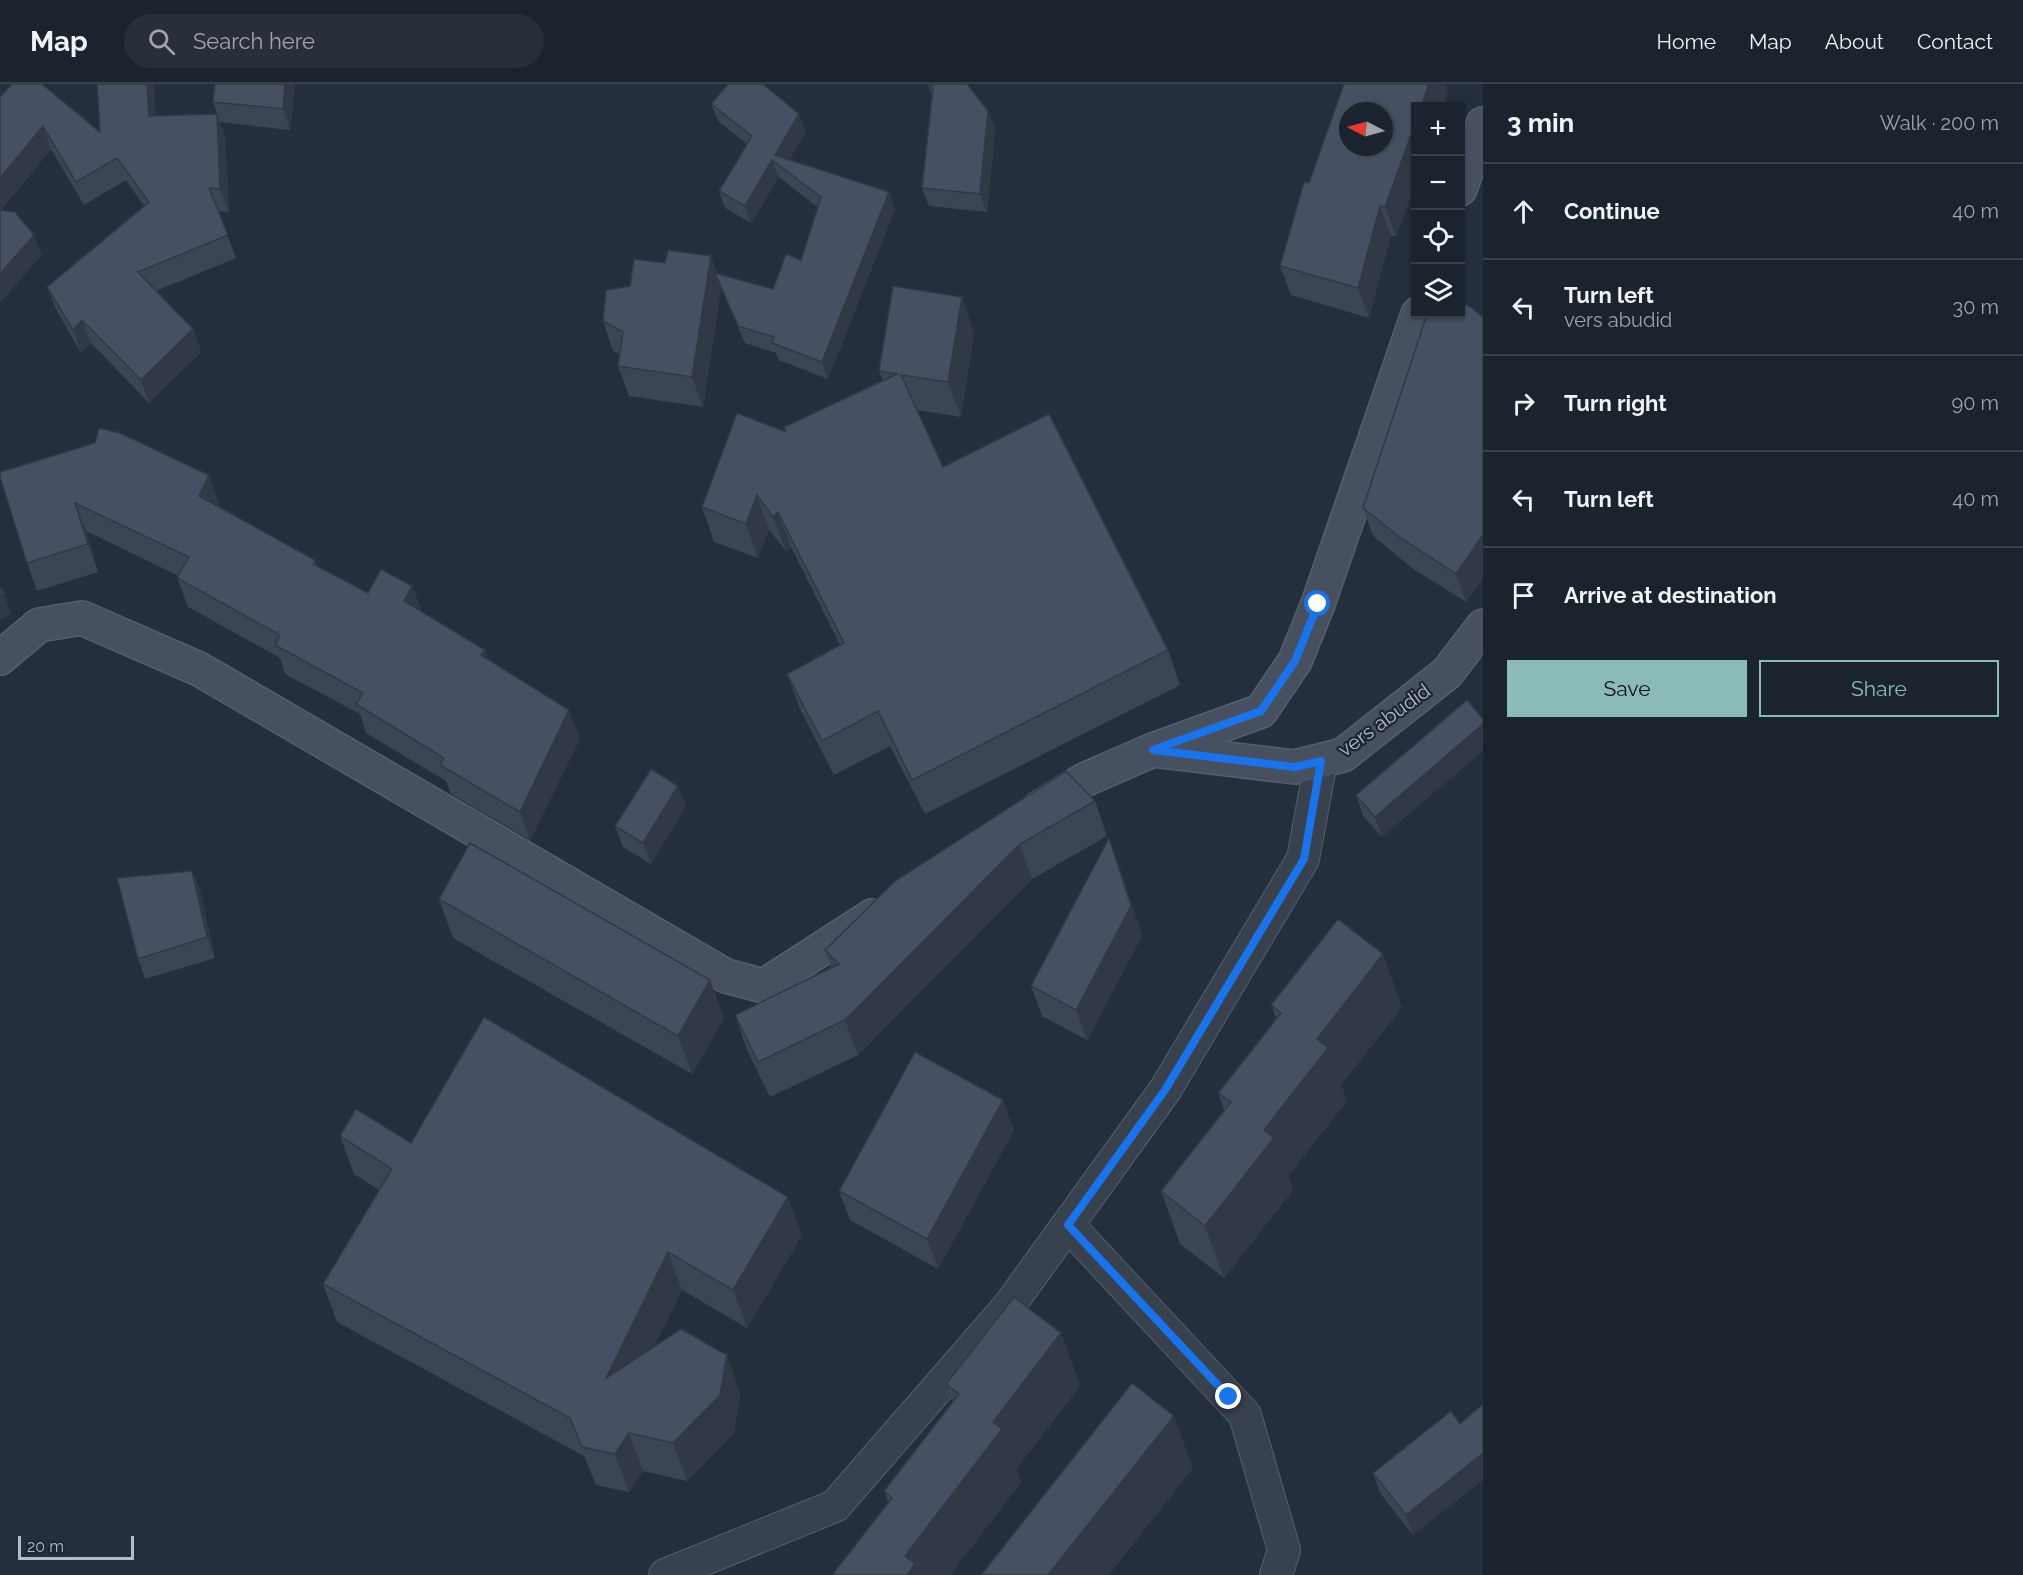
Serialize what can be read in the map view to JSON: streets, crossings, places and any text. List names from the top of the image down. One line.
{"streets":{"street":["vers abudid"]},"scale_bar":"20 m","north":"left","page":{"header":"Map","search":"Search here","nav":["Home","Map","About","Contact"],"heading":["3 min","Walk · 200 m"],"map_buttons":["+","−"],"list":[["Continue","40 m"],["Turn left","vers abudid","30 m"],["Turn right","90 m"],["Turn left","40 m"],"Arrive at destination"],"buttons":["Save","Share"],"scale":"20 m"}}
